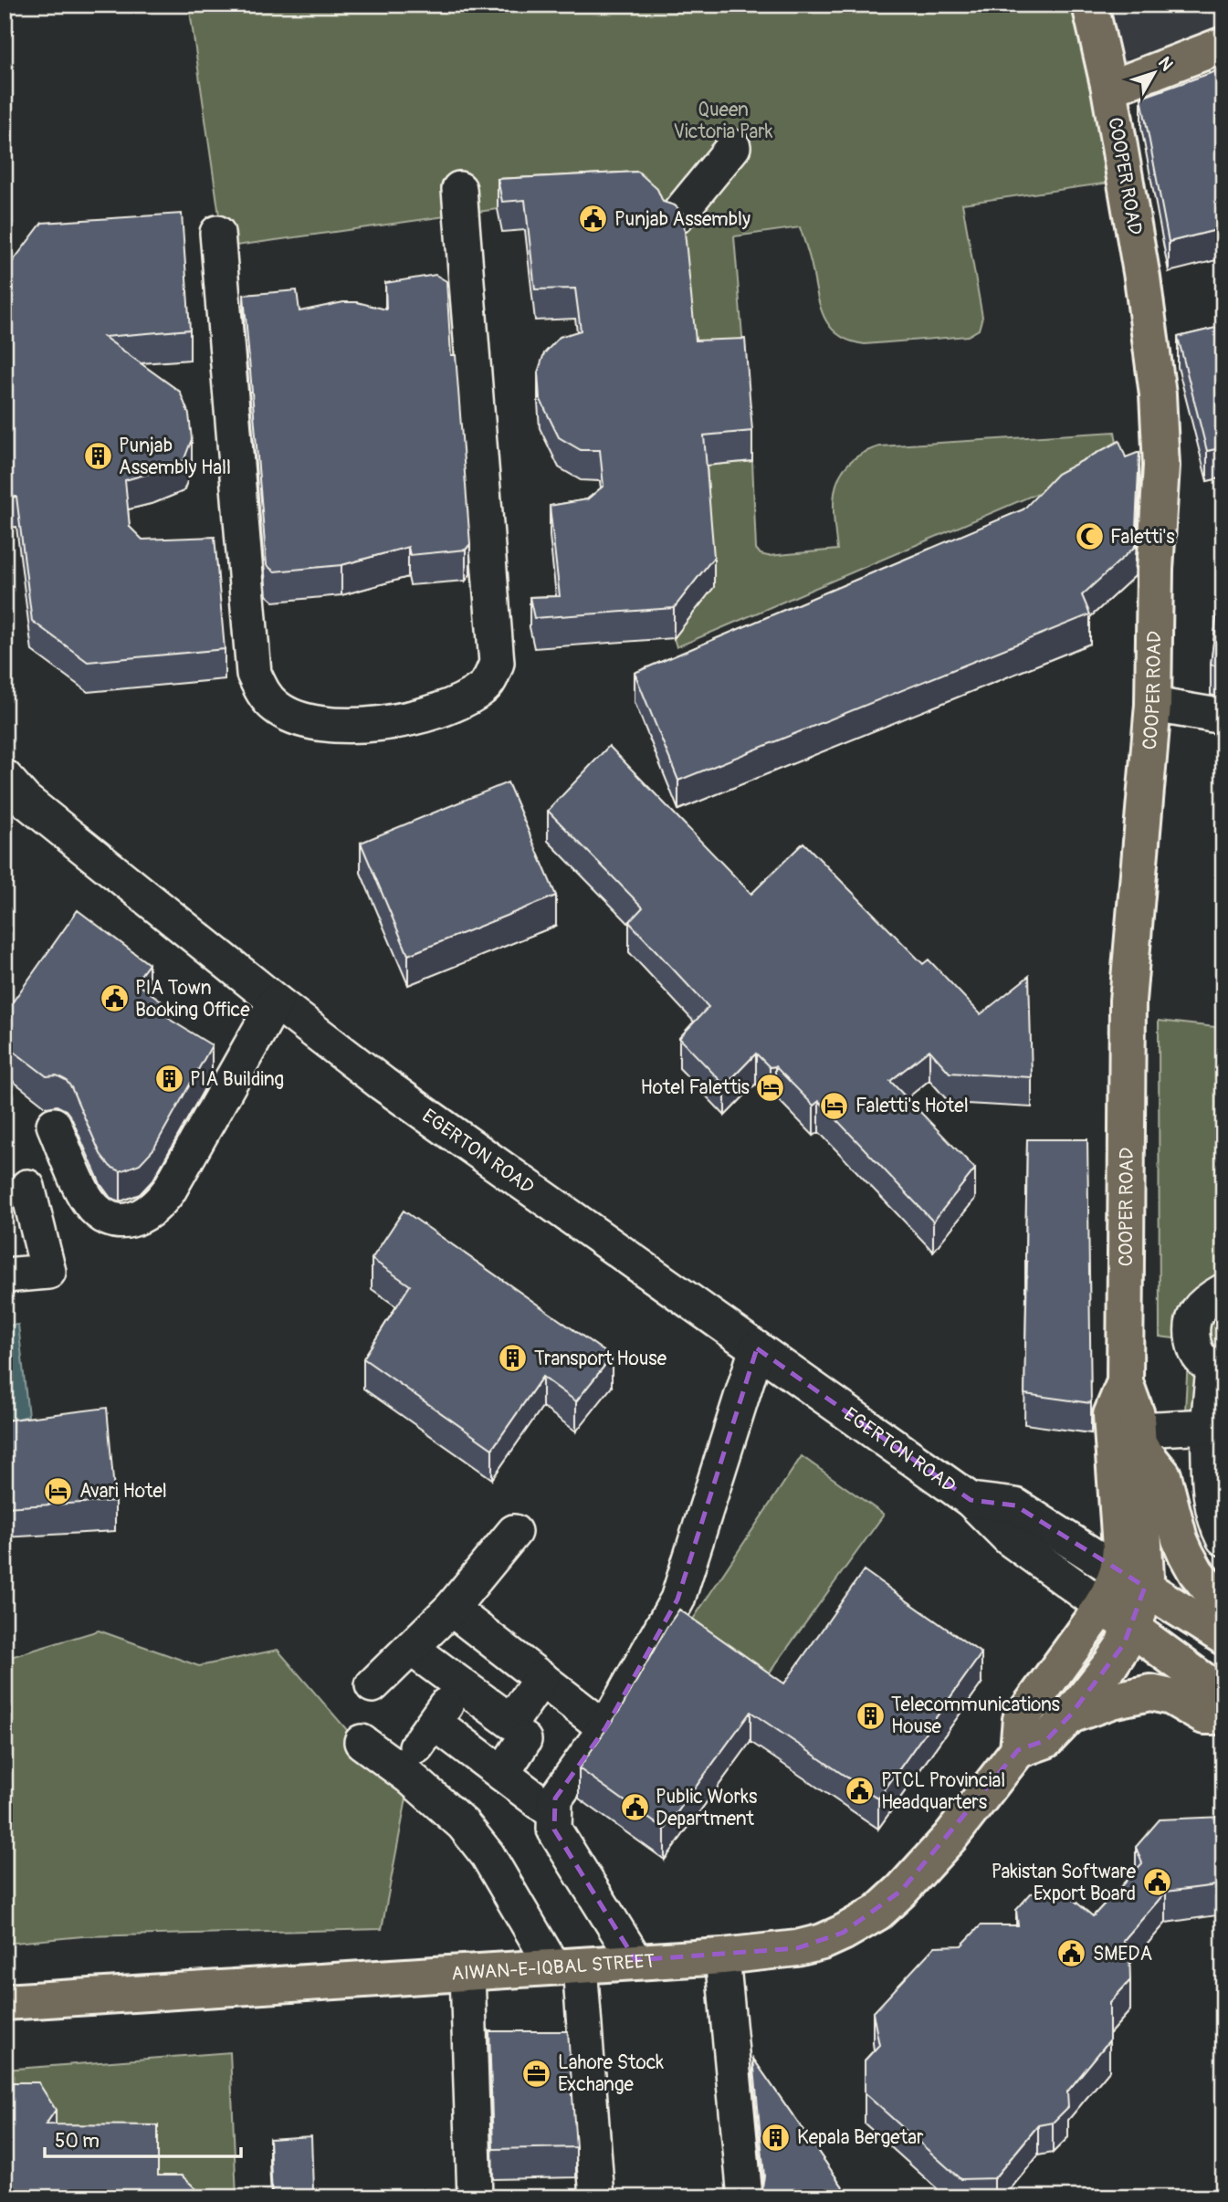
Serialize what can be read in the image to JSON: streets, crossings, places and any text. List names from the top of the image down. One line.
{"streets":{"main road":["COOPER ROAD","EGERTON ROAD","AIWAN-E-IQBAL STREET"]},"crossings":[["COOPER ROAD","EGERTON ROAD"]],"parks":["Queen Victoria Park"],"places":{"public building":["Punjab Assembly","PIA Town Booking Office","PTCL Provincial Headquarters","Public Works Department","Pakistan Software Export Board","SMEDA"],"building":["Punjab Assembly Hall","PIA Building","Transport House","Telecommunications House","Kepala Bergetar"],"mosque":["Faletti's"],"hotel":["Hotel Falettis","Faletti's Hotel","Avari Hotel"],"office":["Lahore Stock Exchange"]},"scale_bar":"50 m","north":"top right"}
